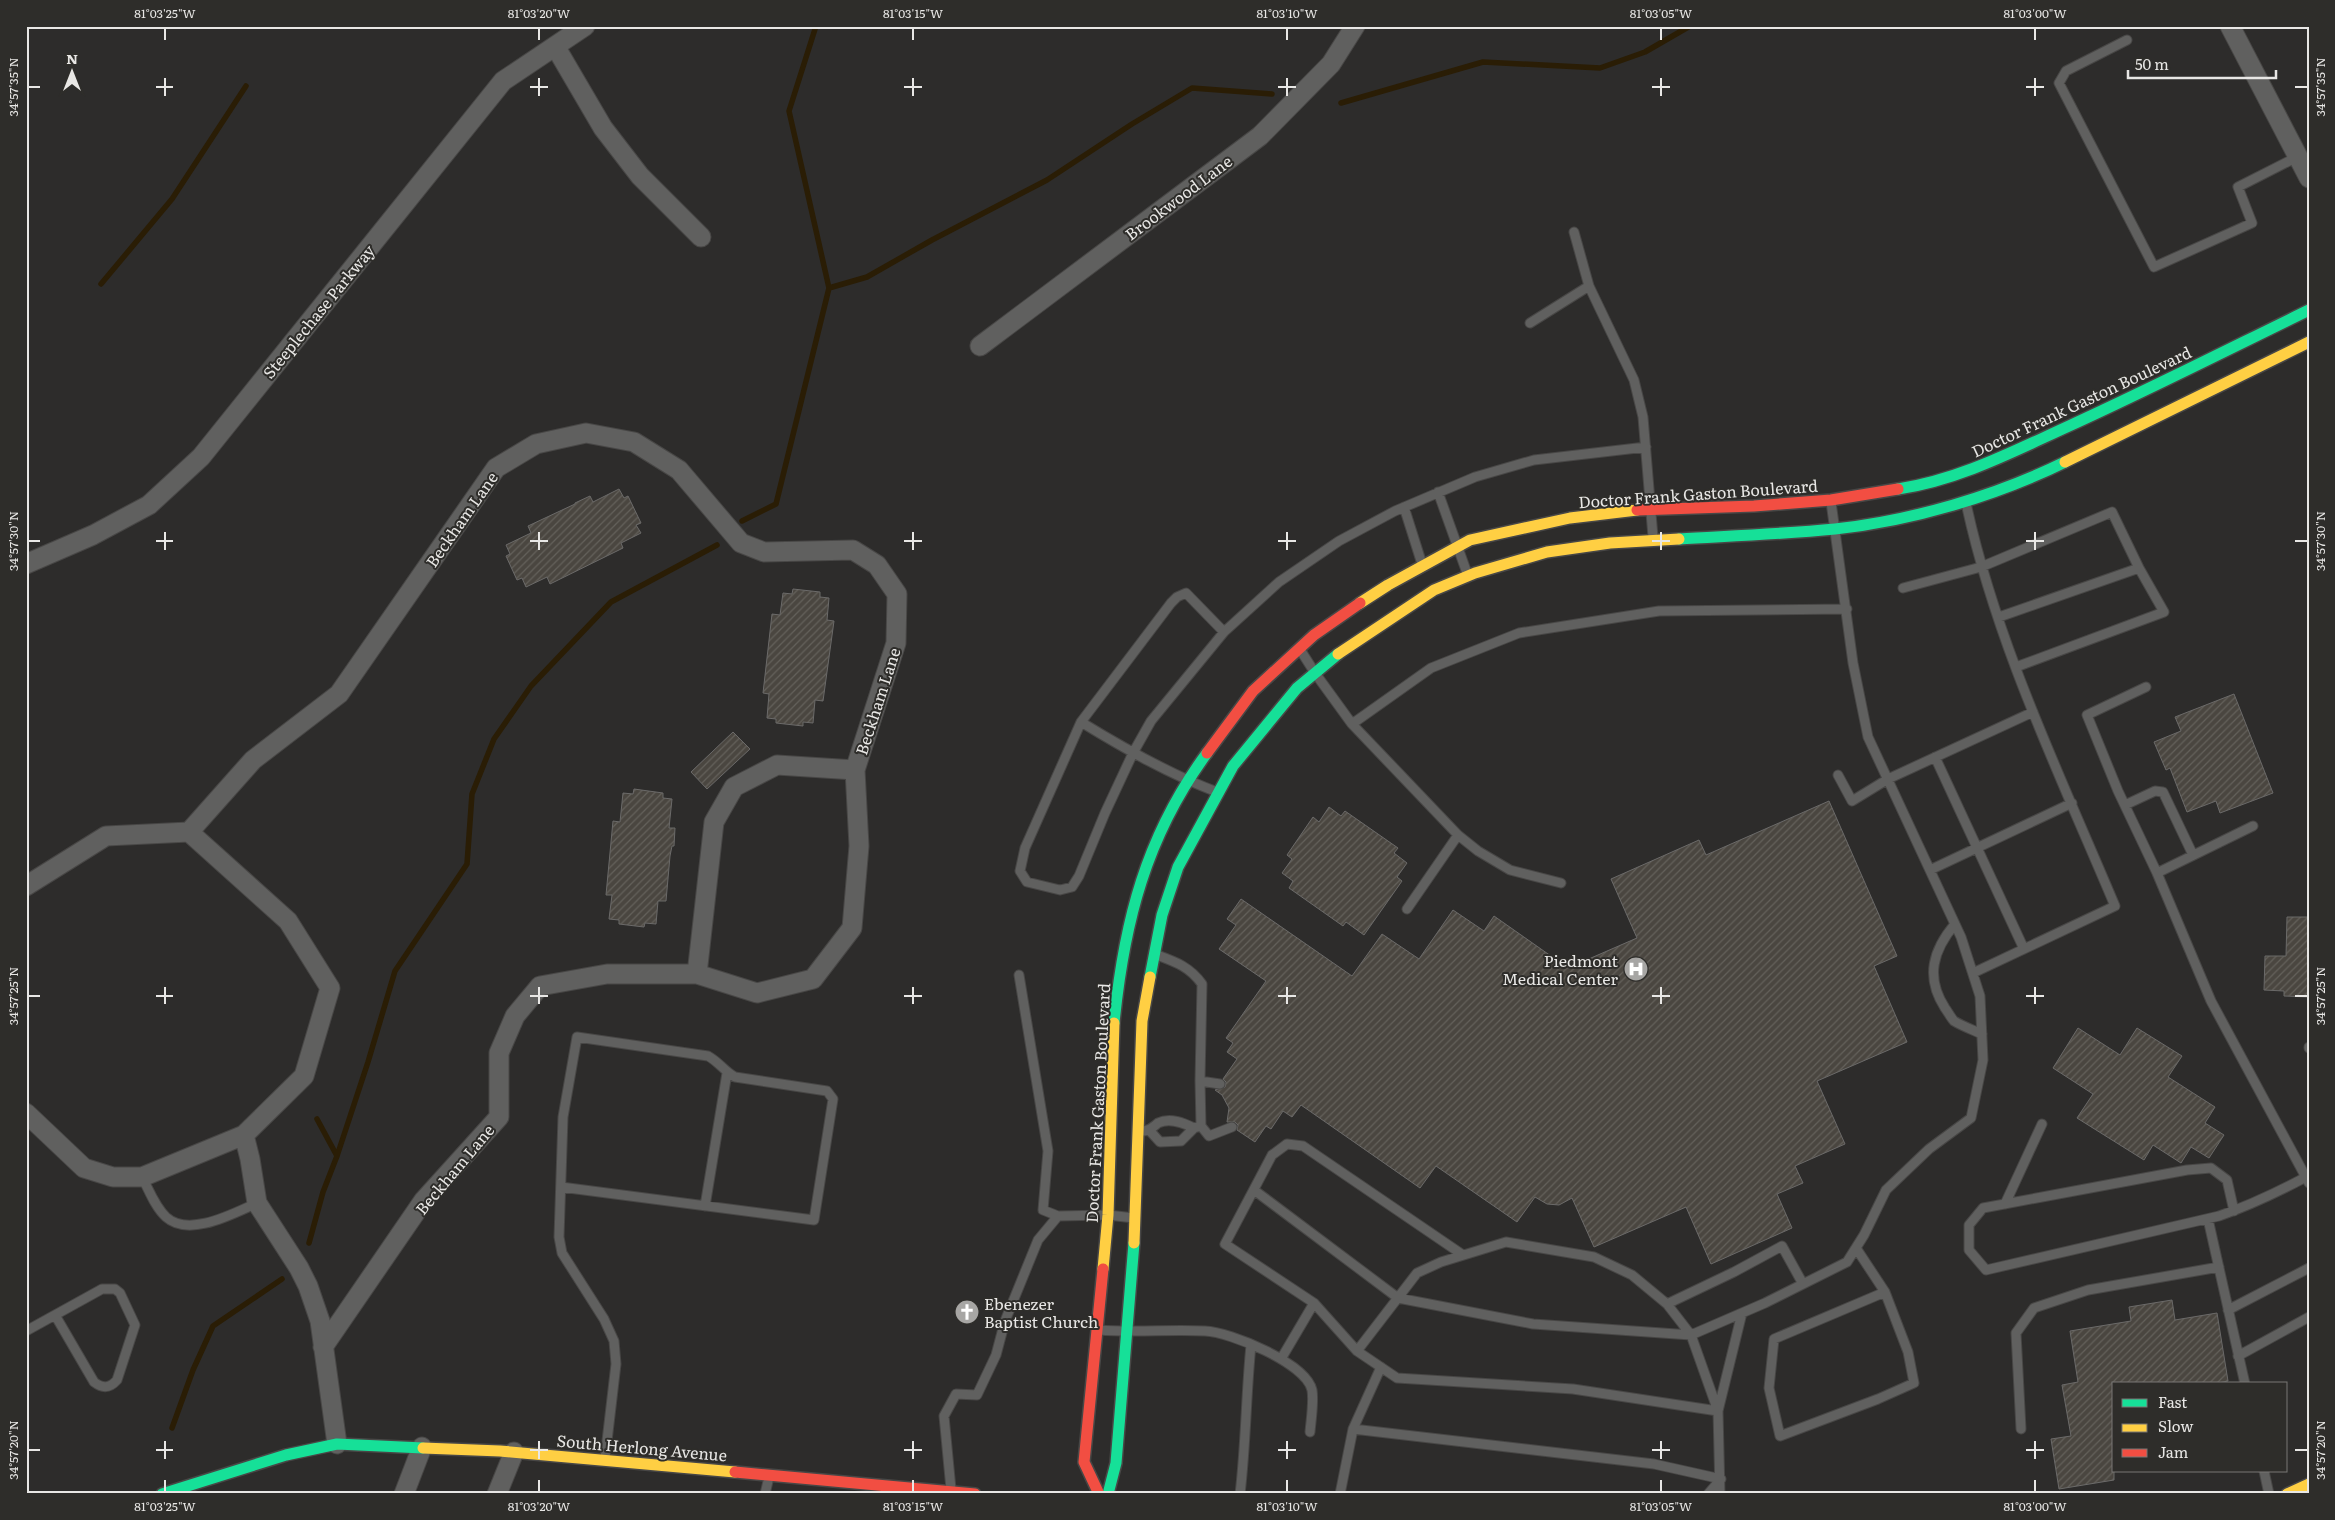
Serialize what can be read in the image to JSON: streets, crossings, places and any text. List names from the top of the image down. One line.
{"streets":{"street":["Brookwood Lane","Steeplechase Parkway","Doctor Frank Gaston Boulevard","Beckham Lane","South Herlong Avenue"]},"places":{"hospital":["Piedmont Medical Center"],"church":["Ebenezer Baptist Church"]},"legend":["Fast","Slow","Jam"],"scale_bar":"50 m","north":"top","coordinates":["81°03'25\"W","81°03'20\"W","81°03'15\"W","81°03'10\"W","81°03'05\"W","81°03'00\"W","34°57'35\"N","34°57'30\"N","34°57'25\"N","34°57'20\"N"]}
